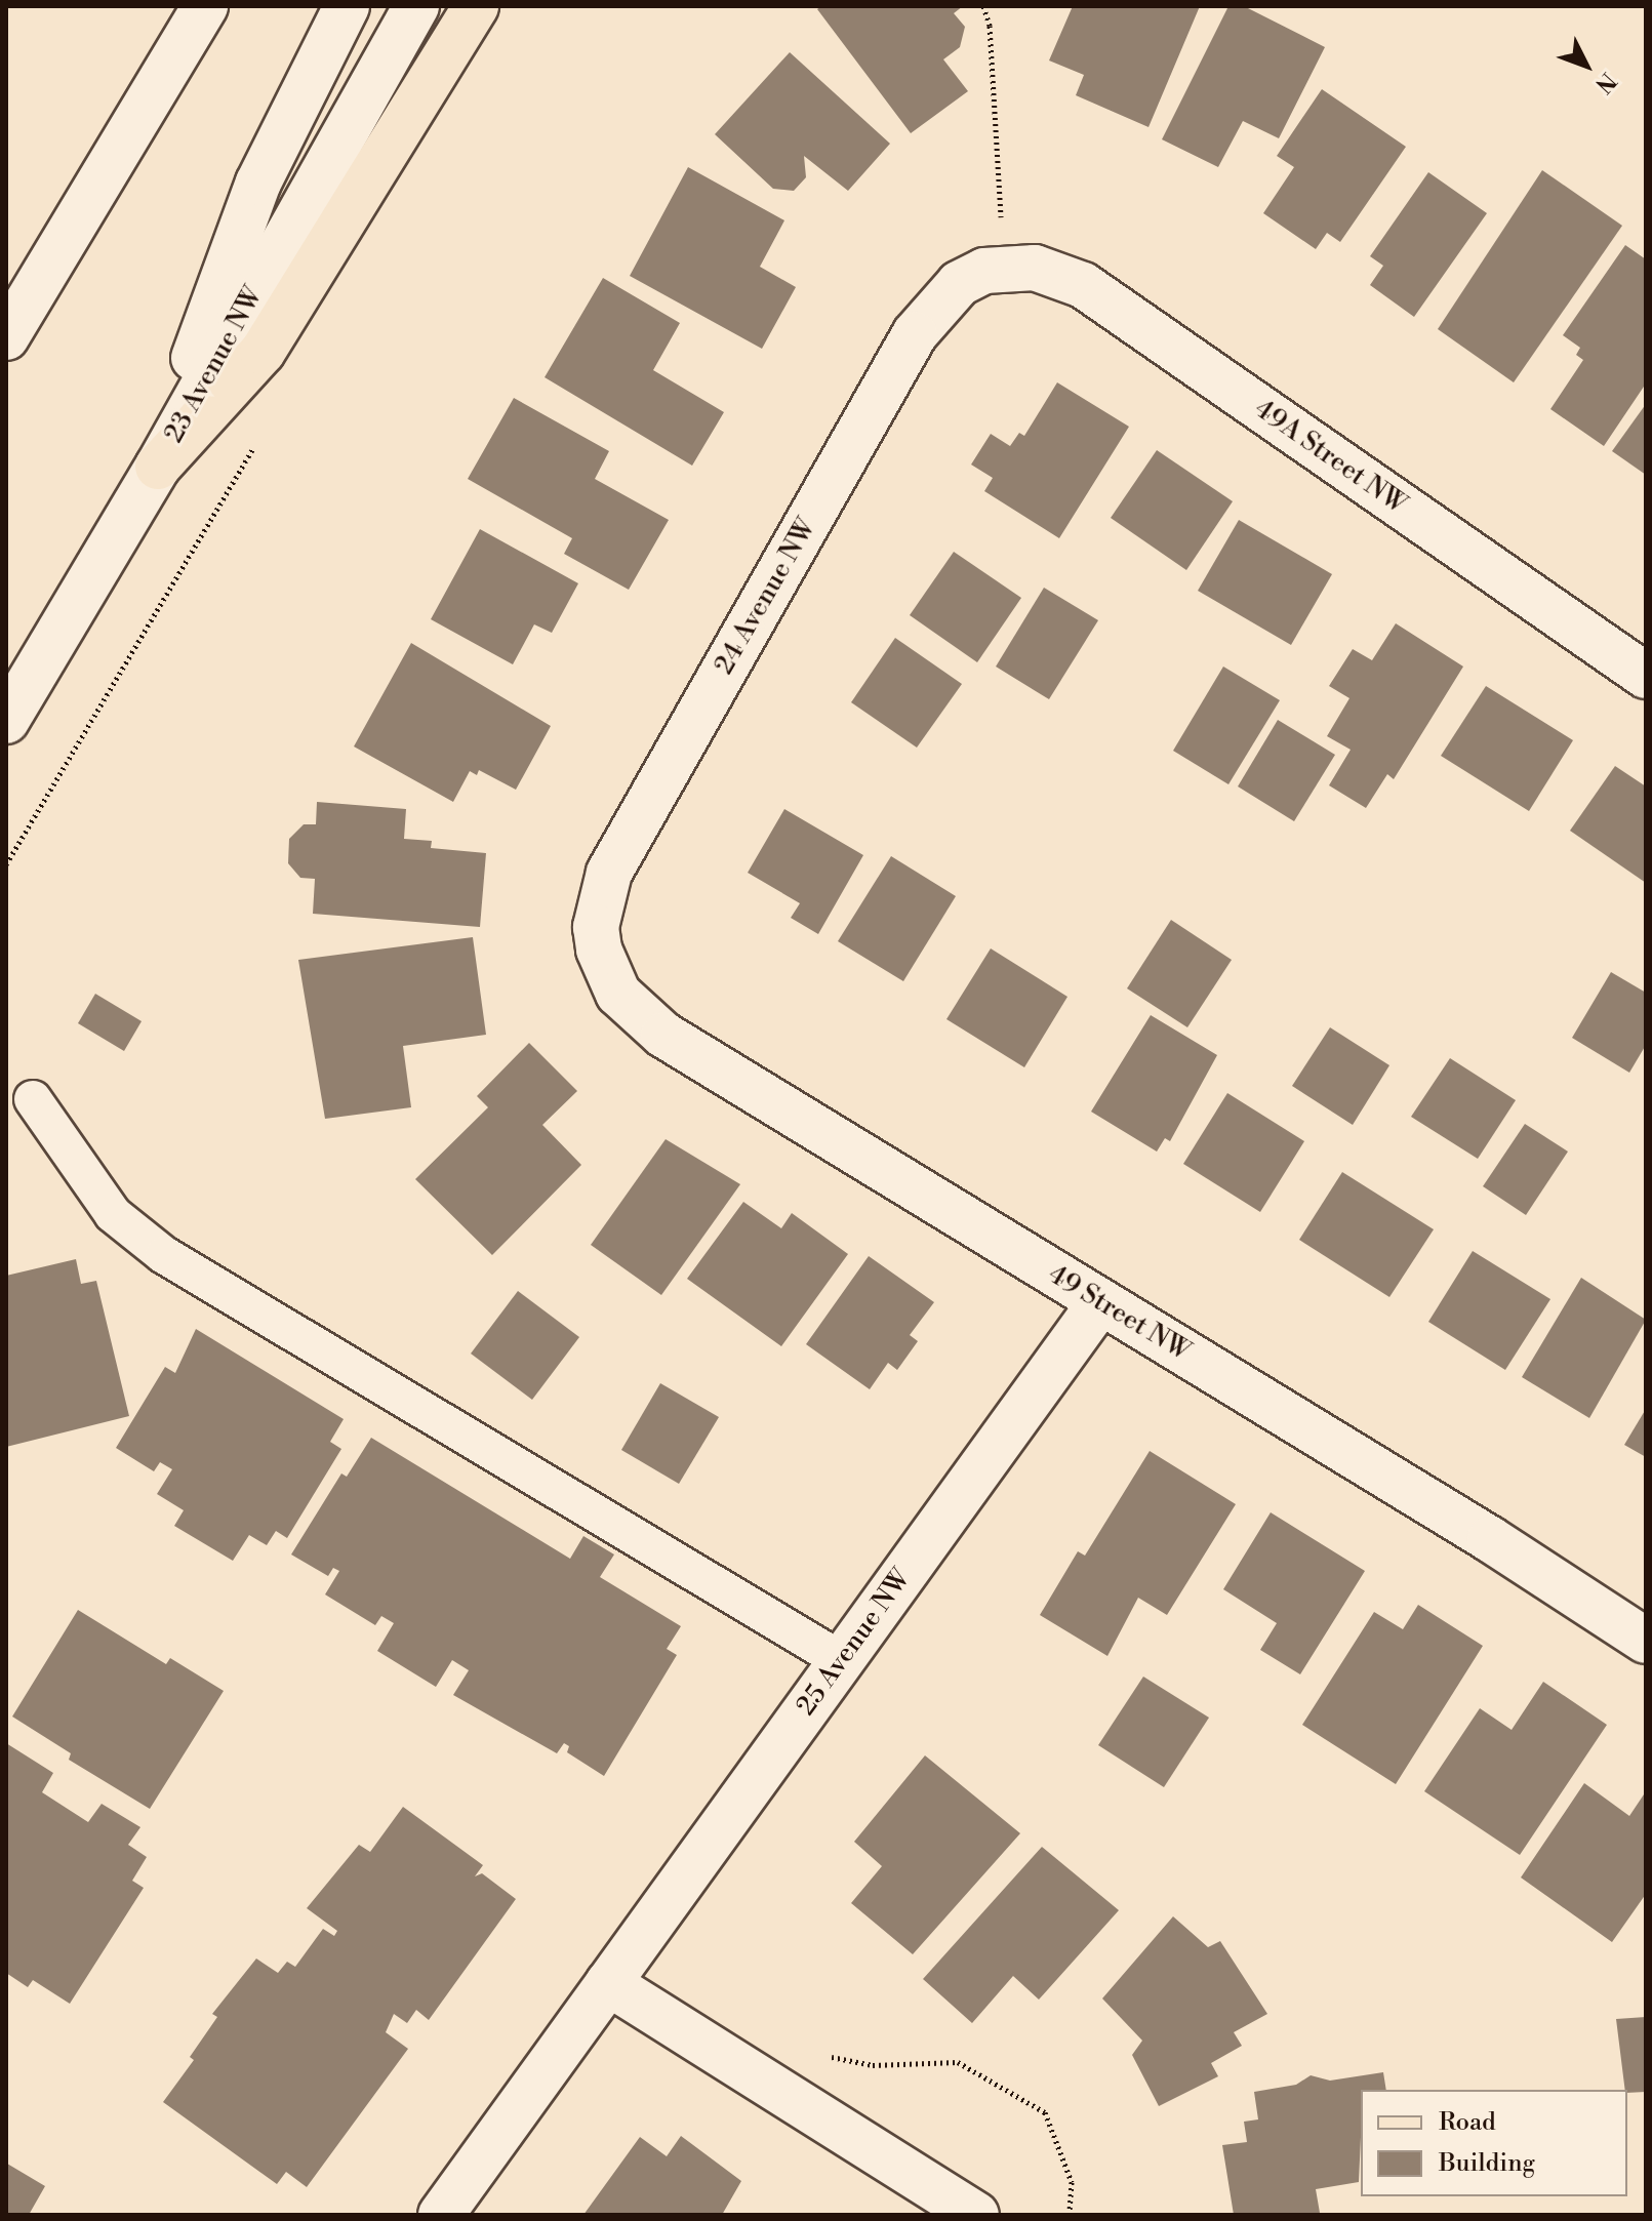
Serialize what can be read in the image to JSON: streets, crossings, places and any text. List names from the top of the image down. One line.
{"streets":{"street":["23 Avenue NW","49A Street NW","24 Avenue NW","49 Street NW","25 Avenue NW"]},"crossings":[["49A Street NW","24 Avenue NW"],["24 Avenue NW","49 Street NW"],["49 Street NW","25 Avenue NW"]],"legend":["Road","Building"],"north":"bottom right"}
